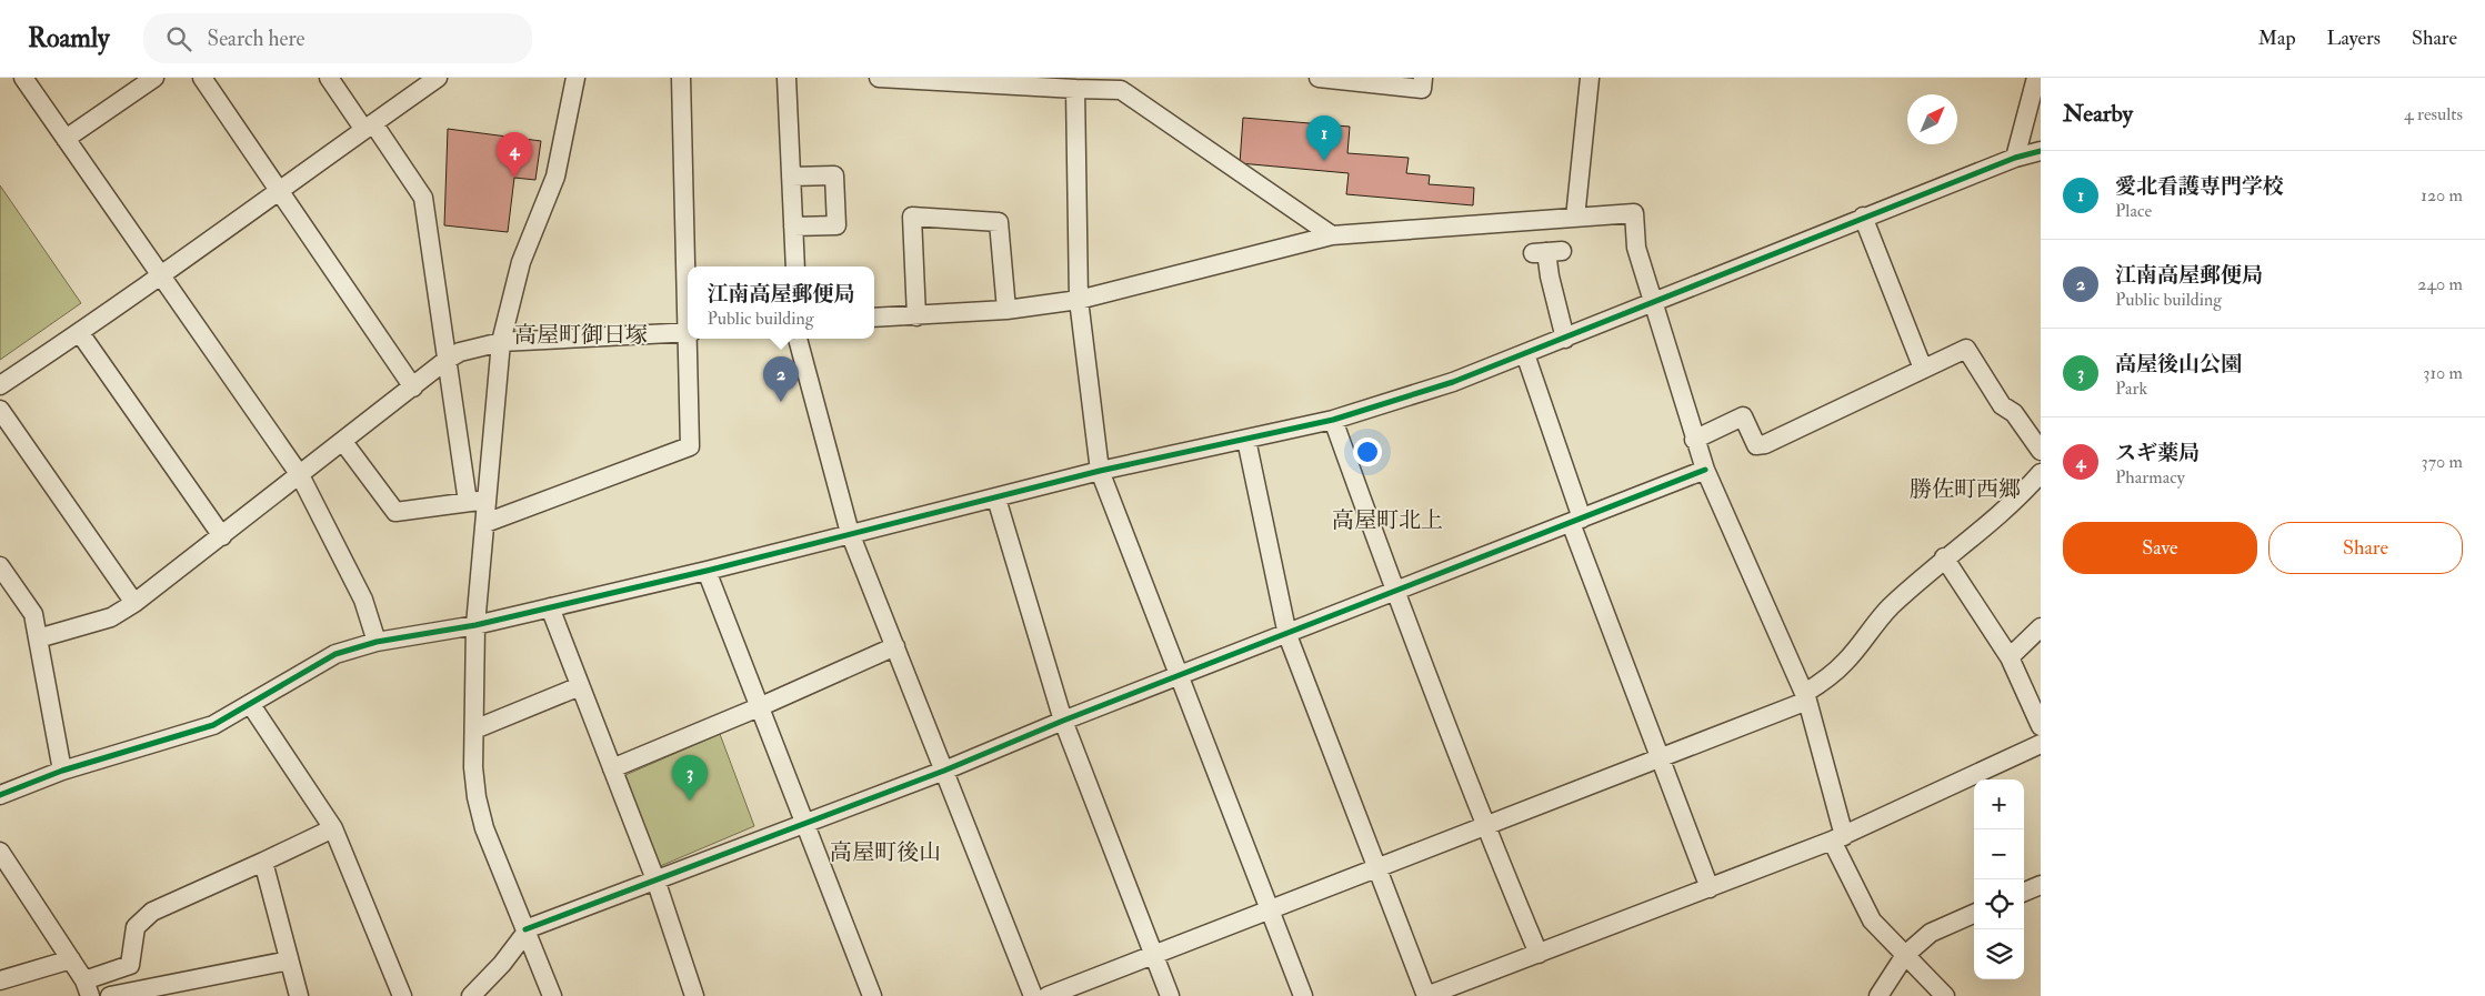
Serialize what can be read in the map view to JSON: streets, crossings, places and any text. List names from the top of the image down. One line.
{"districts":["高屋町御日塚","勝佐町西郷","高屋町北上","高屋町後山"],"north":"top right","page":{"header":"Roamly","search":"Search here","nav":["Map","Layers","Share"],"heading":["Nearby","4 results"],"pins":["1","4","2","3"],"list":[{"mark":"1","name":"愛北看護専門学校","note":"Place","value":"120 m"},{"mark":"2","name":"江南高屋郵便局","note":"Public building","value":"240 m"},{"mark":"3","name":"高屋後山公園","note":"Park","value":"310 m"},{"mark":"4","name":"スギ薬局","note":"Pharmacy","value":"370 m"}],"popup":["江南高屋郵便局","Public building"],"buttons":["Save","Share"],"map_buttons":["+","−"]}}
